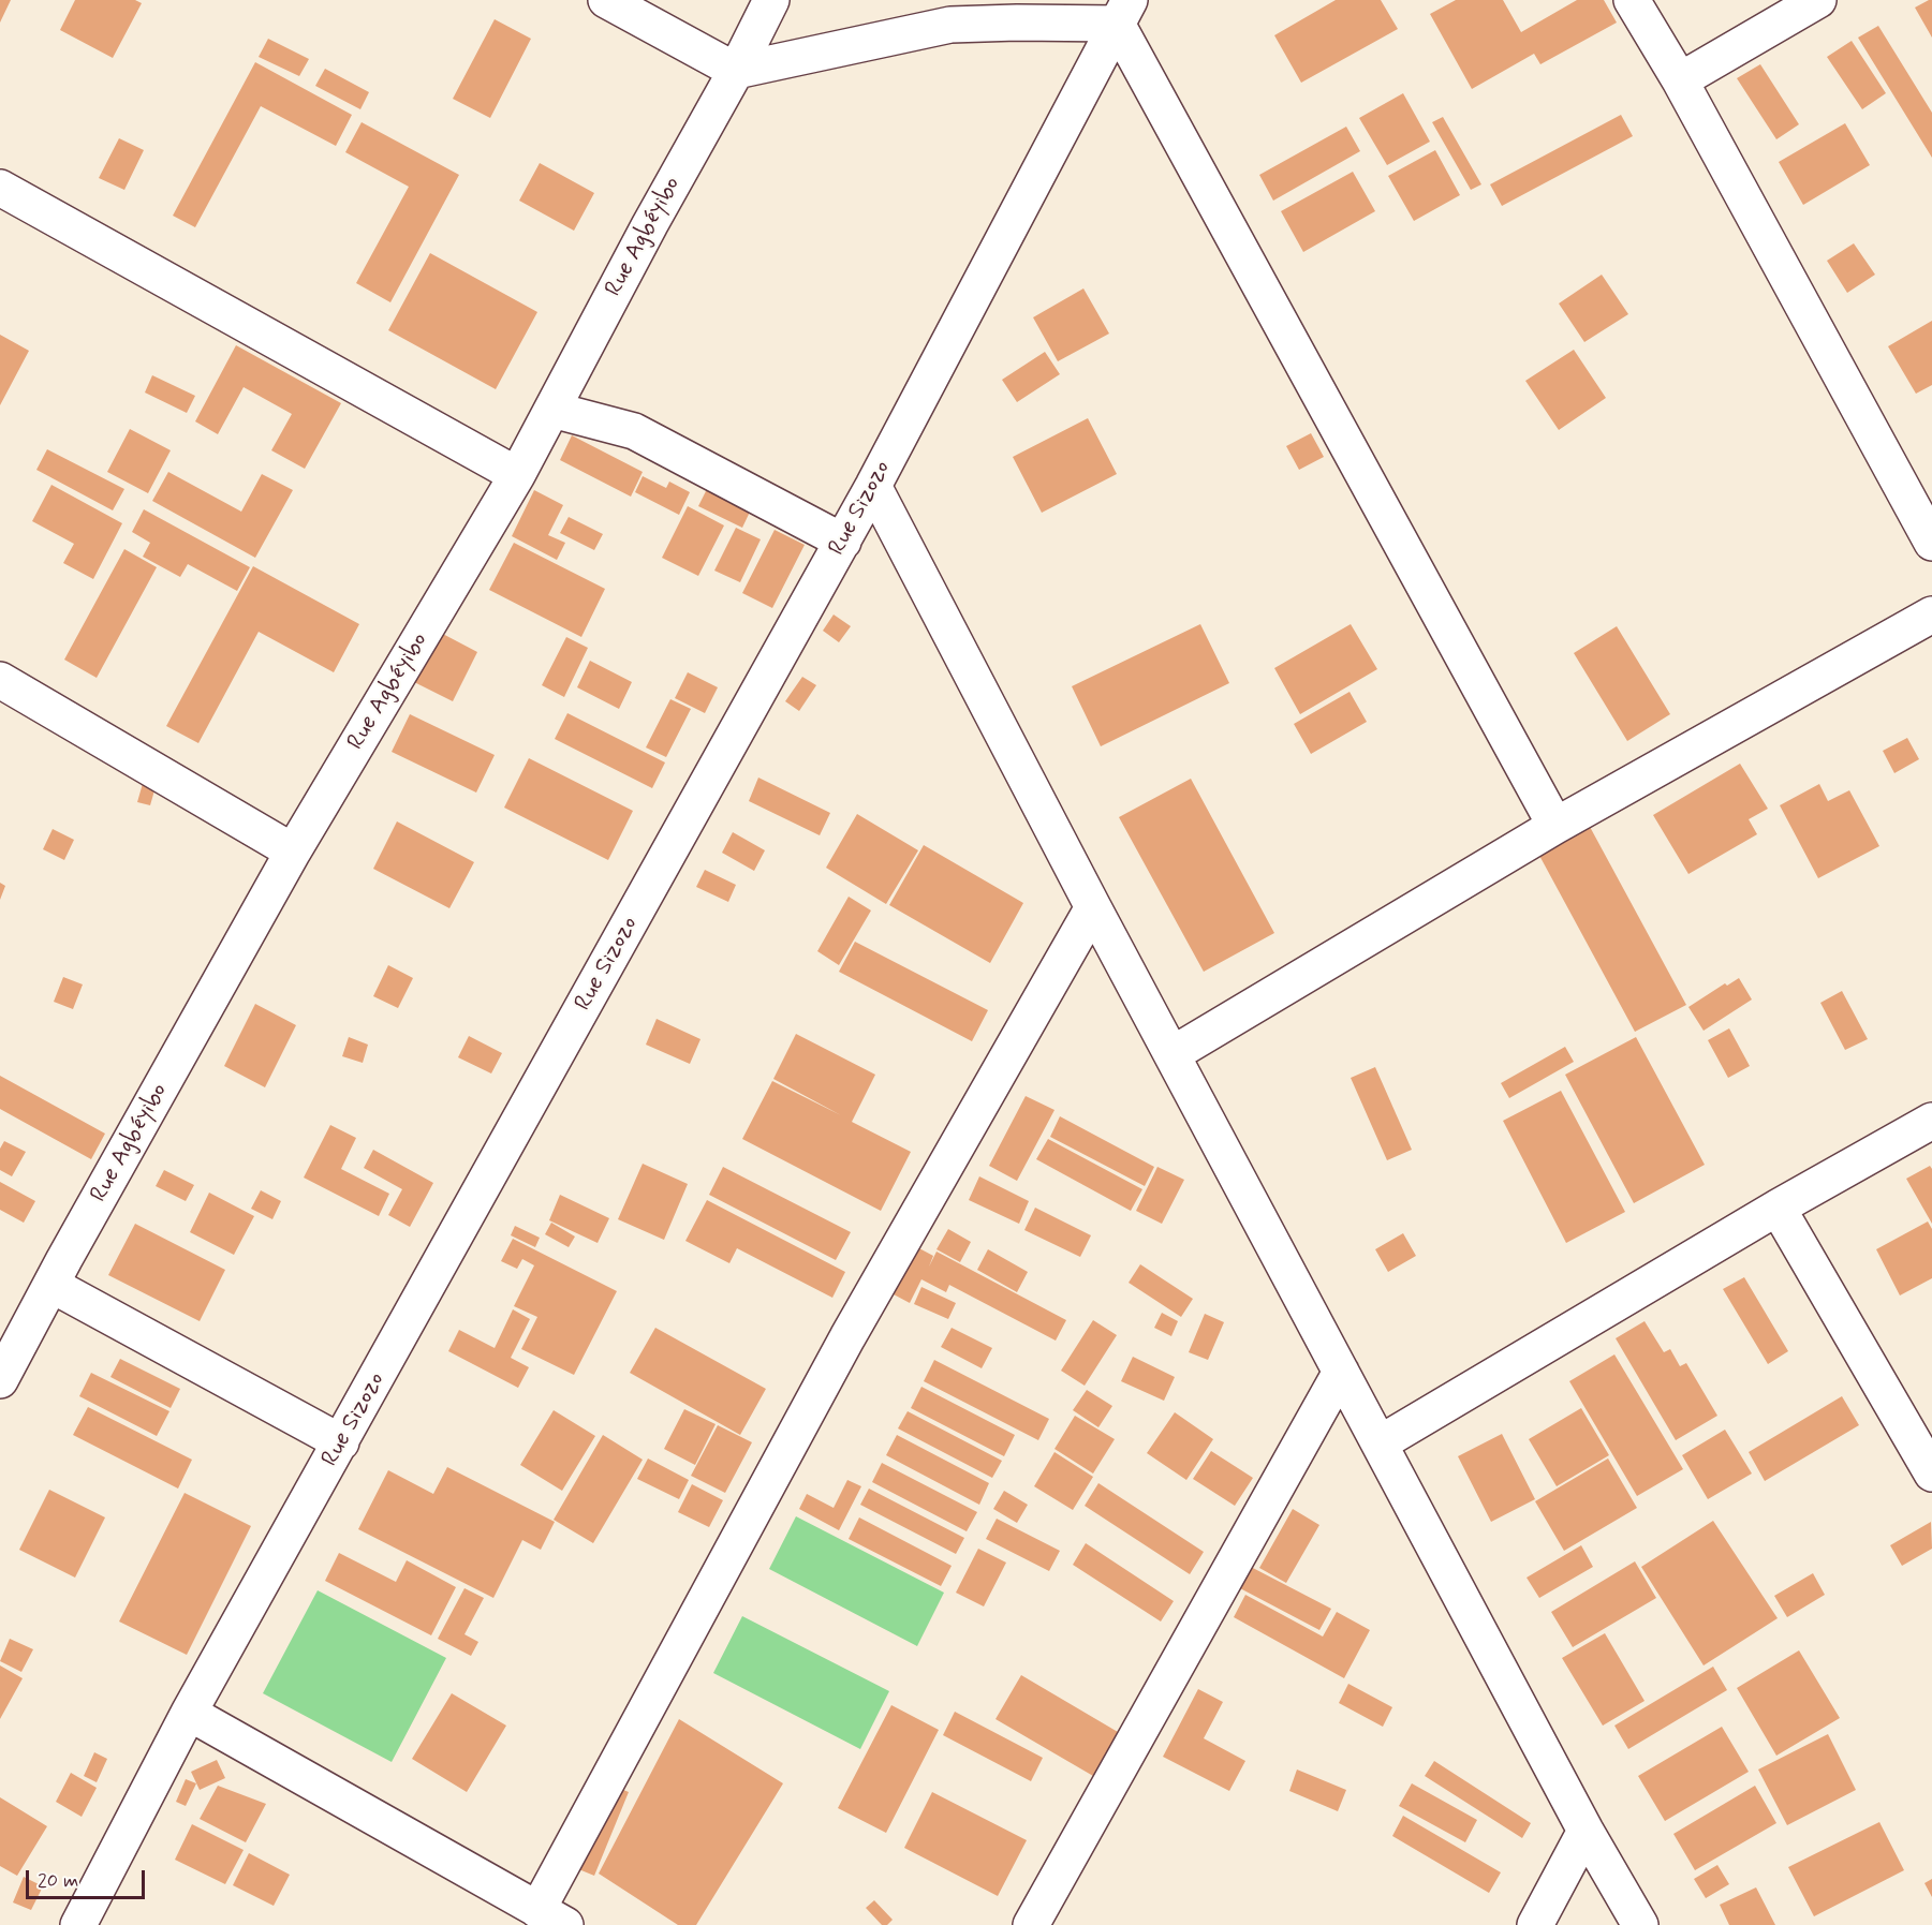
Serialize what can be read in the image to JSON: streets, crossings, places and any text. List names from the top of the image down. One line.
{"streets":{"street":["Rue Agbéyibo","Rue Sizozo"]},"scale_bar":"20 m"}
